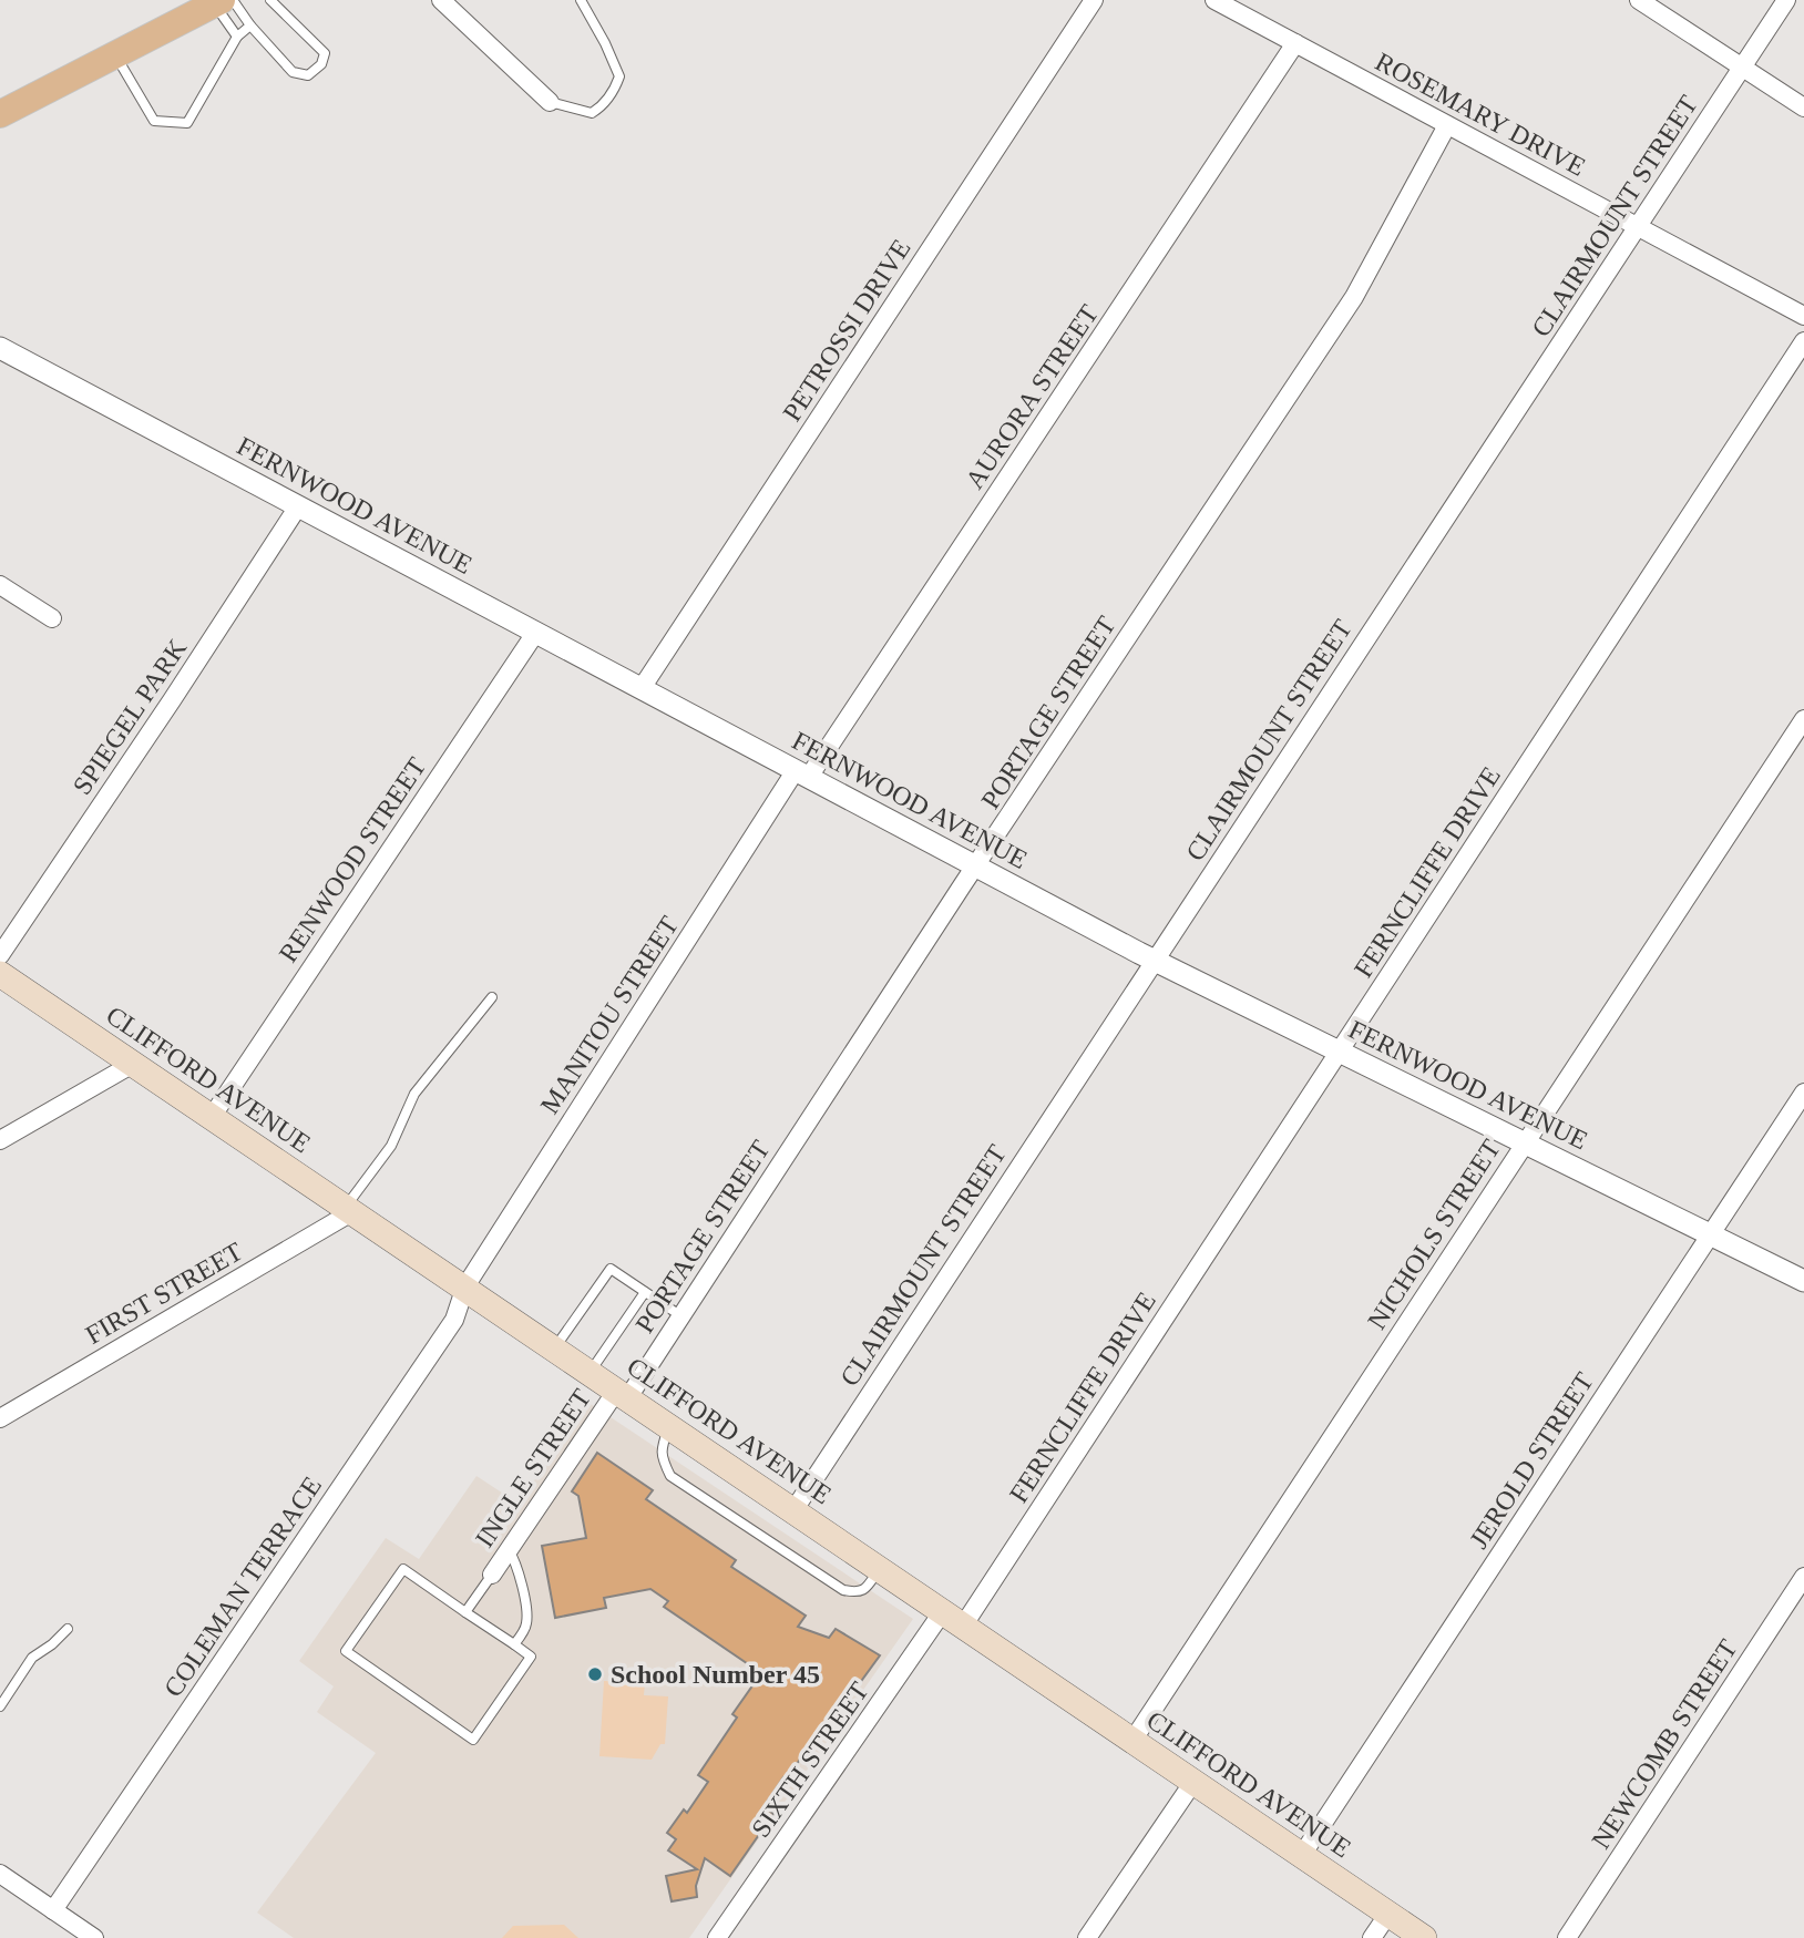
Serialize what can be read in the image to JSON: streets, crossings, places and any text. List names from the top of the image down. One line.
{"streets":{"main road":["CLIFFORD AVENUE"],"street":["ROSEMARY DRIVE","CLAIRMOUNT STREET","PETROSSI DRIVE","AURORA STREET","FERNWOOD AVENUE","PORTAGE STREET","SPIEGEL PARK","RENWOOD STREET","FERNCLIFFE DRIVE","MANITOU STREET","NICHOLS STREET","FIRST STREET","JEROLD STREET","INGLE STREET","COLEMAN TERRACE","NEWCOMB STREET","SIXTH STREET"]},"crossings":[["ROSEMARY DRIVE","CLAIRMOUNT STREET"],["ROSEMARY DRIVE","AURORA STREET"],["ROSEMARY DRIVE","PORTAGE STREET"],["CLAIRMOUNT STREET","FERNWOOD AVENUE"],["CLAIRMOUNT STREET","CLIFFORD AVENUE"],["PETROSSI DRIVE","FERNWOOD AVENUE"],["AURORA STREET","FERNWOOD AVENUE"],["AURORA STREET","MANITOU STREET"],["FERNWOOD AVENUE","PORTAGE STREET"],["FERNWOOD AVENUE","SPIEGEL PARK"],["FERNWOOD AVENUE","RENWOOD STREET"],["FERNWOOD AVENUE","FERNCLIFFE DRIVE"],["FERNWOOD AVENUE","MANITOU STREET"],["FERNWOOD AVENUE","NICHOLS STREET"],["FERNWOOD AVENUE","JEROLD STREET"],["PORTAGE STREET","CLIFFORD AVENUE"],["PORTAGE STREET","INGLE STREET"],["RENWOOD STREET","CLIFFORD AVENUE"],["FERNCLIFFE DRIVE","CLIFFORD AVENUE"],["FERNCLIFFE DRIVE","SIXTH STREET"],["MANITOU STREET","CLIFFORD AVENUE"],["MANITOU STREET","COLEMAN TERRACE"],["CLIFFORD AVENUE","NICHOLS STREET"],["CLIFFORD AVENUE","FIRST STREET"],["CLIFFORD AVENUE","JEROLD STREET"],["CLIFFORD AVENUE","INGLE STREET"],["CLIFFORD AVENUE","COLEMAN TERRACE"],["CLIFFORD AVENUE","SIXTH STREET"]],"places":["School Number 45"]}
